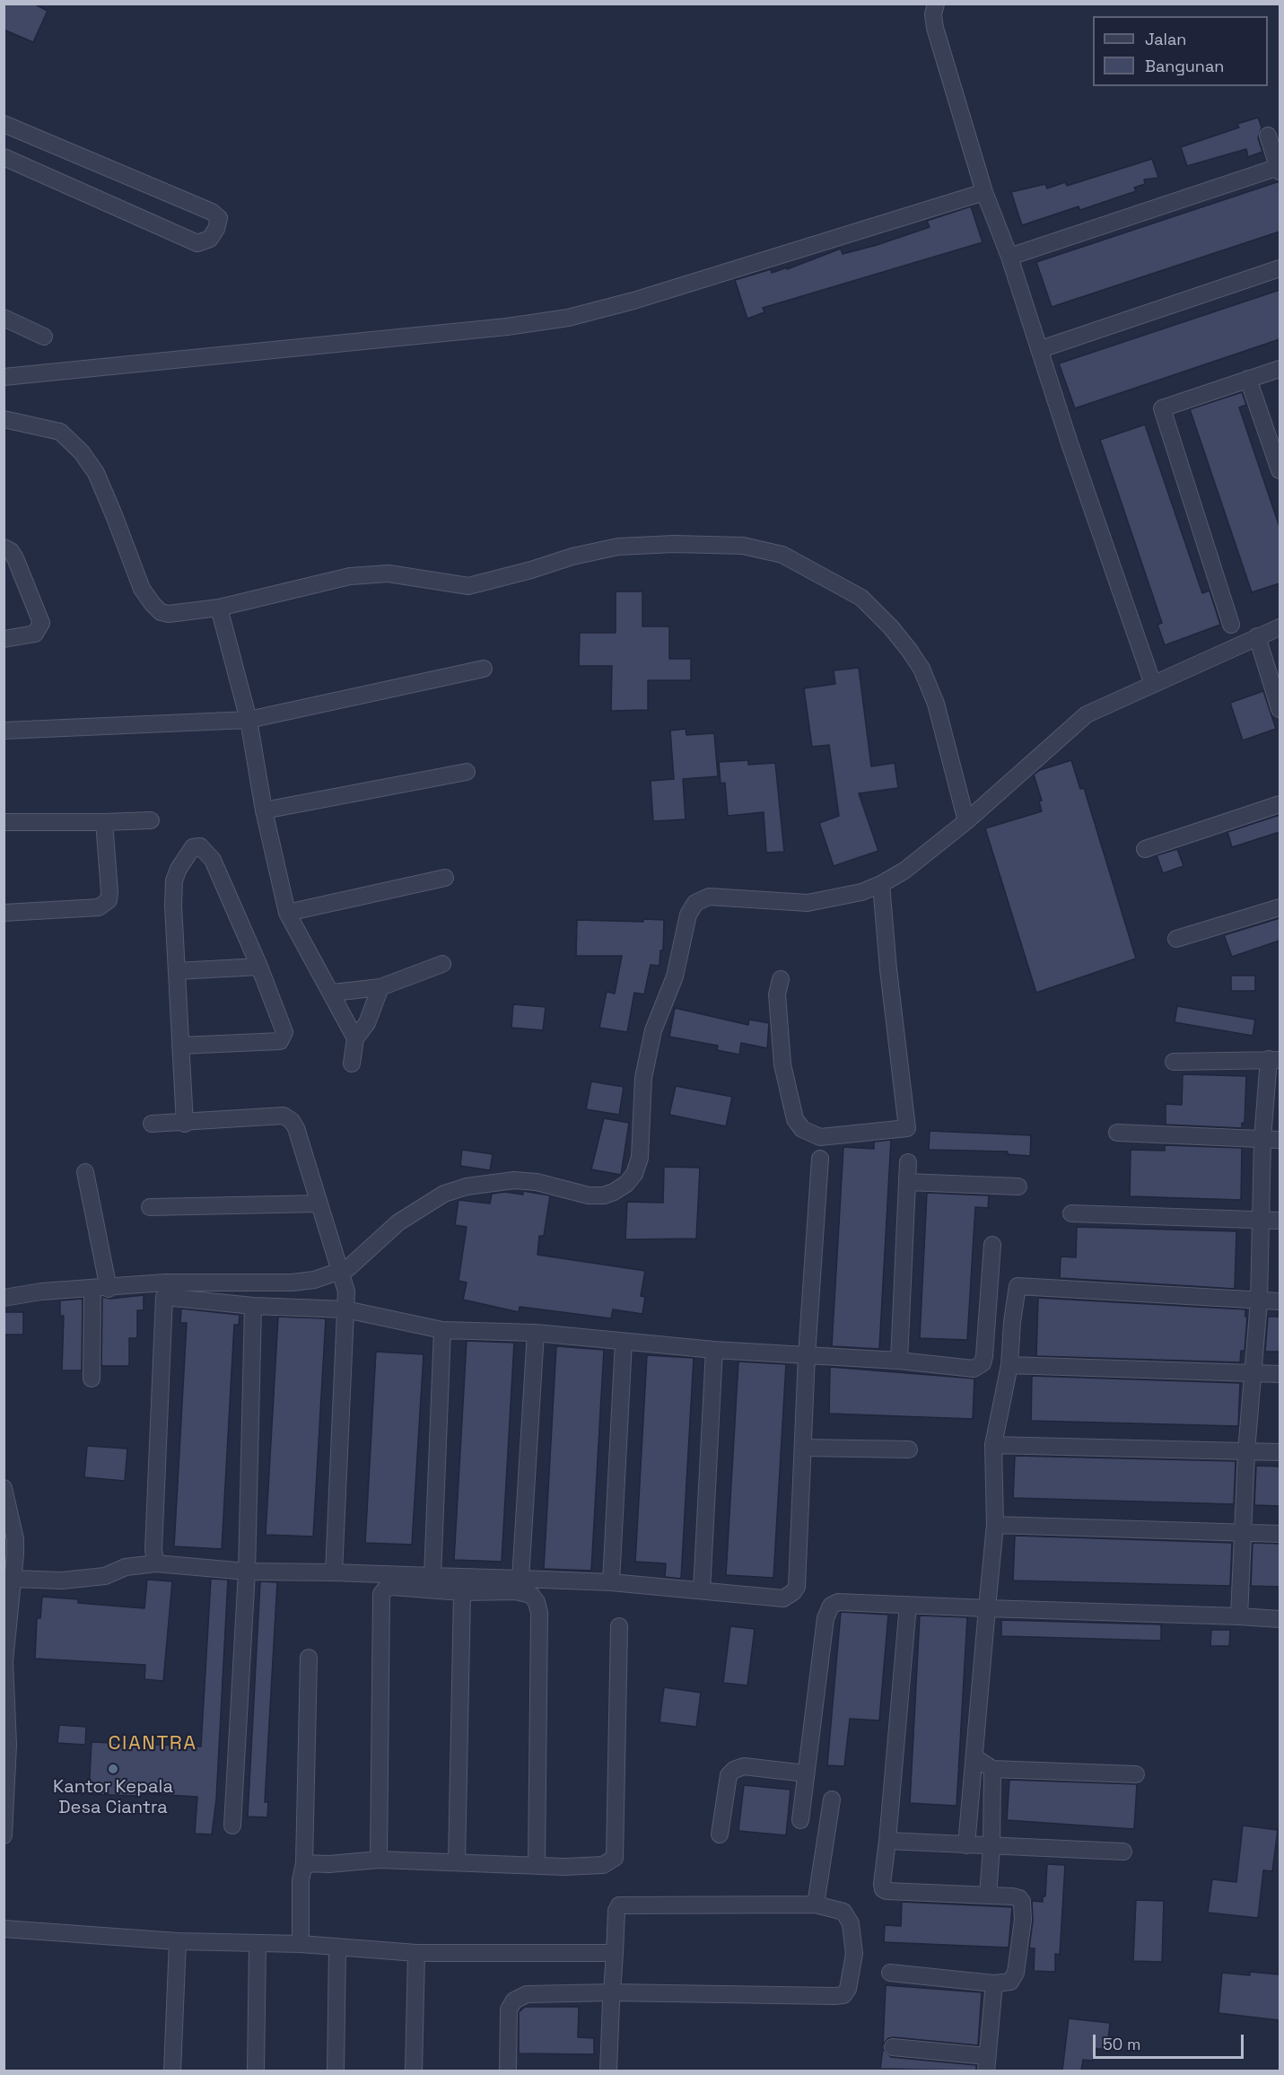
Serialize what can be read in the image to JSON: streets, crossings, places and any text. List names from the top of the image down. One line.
{"districts":["CIANTRA"],"places":["Kantor Kepala Desa Ciantra"],"legend":["Jalan","Bangunan"],"scale_bar":"50 m"}
